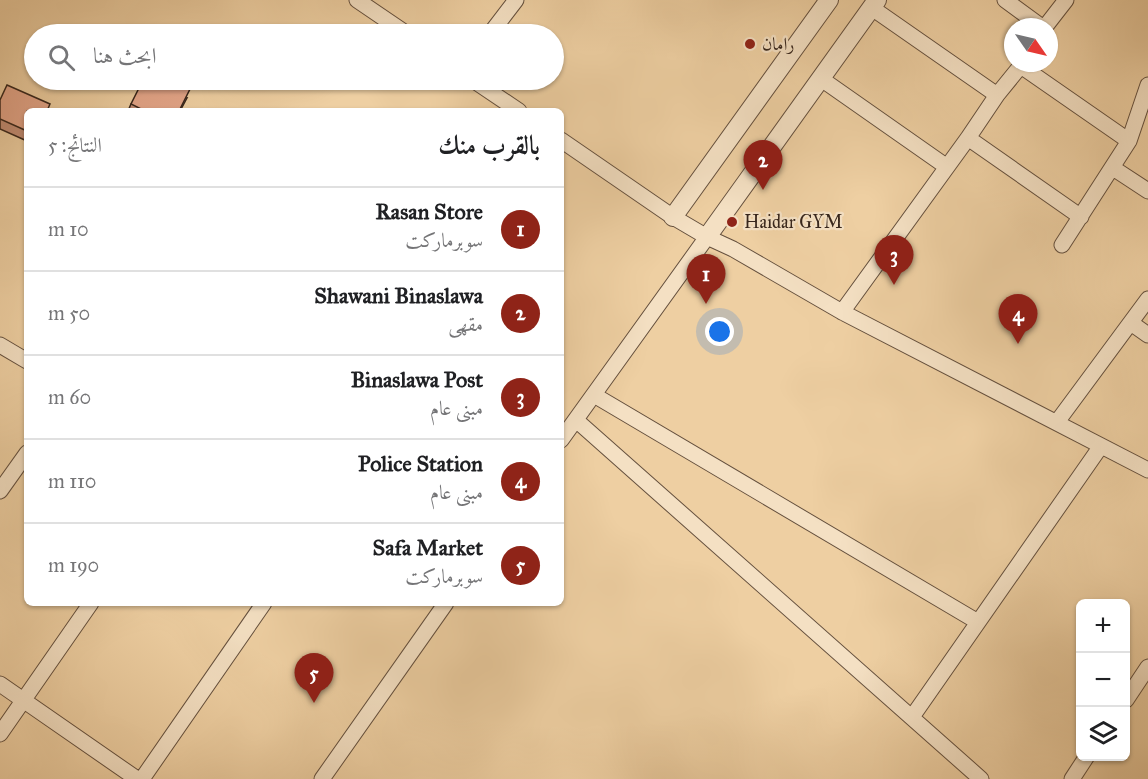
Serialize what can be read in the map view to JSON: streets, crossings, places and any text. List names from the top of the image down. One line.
{"places":["رامان","Haidar GYM"],"north":"bottom right","page":{"search":"ابحث هنا","heading":["بالقرب منك","النتائج: 5"],"pins":["2","3","1","4","5"],"list":[{"mark":"1","name":"Rasan Store","note":"سوبرماركت","value":"10 m"},{"mark":"2","name":"Shawani Binaslawa","note":"مقهى","value":"50 m"},{"mark":"3","name":"Binaslawa Post","note":"مبنى عام","value":"60 m"},{"mark":"4","name":"Police Station","note":"مبنى عام","value":"110 m"},{"mark":"5","name":"Safa Market","note":"سوبرماركت","value":"190 m"}],"map_buttons":["+","−"]}}
